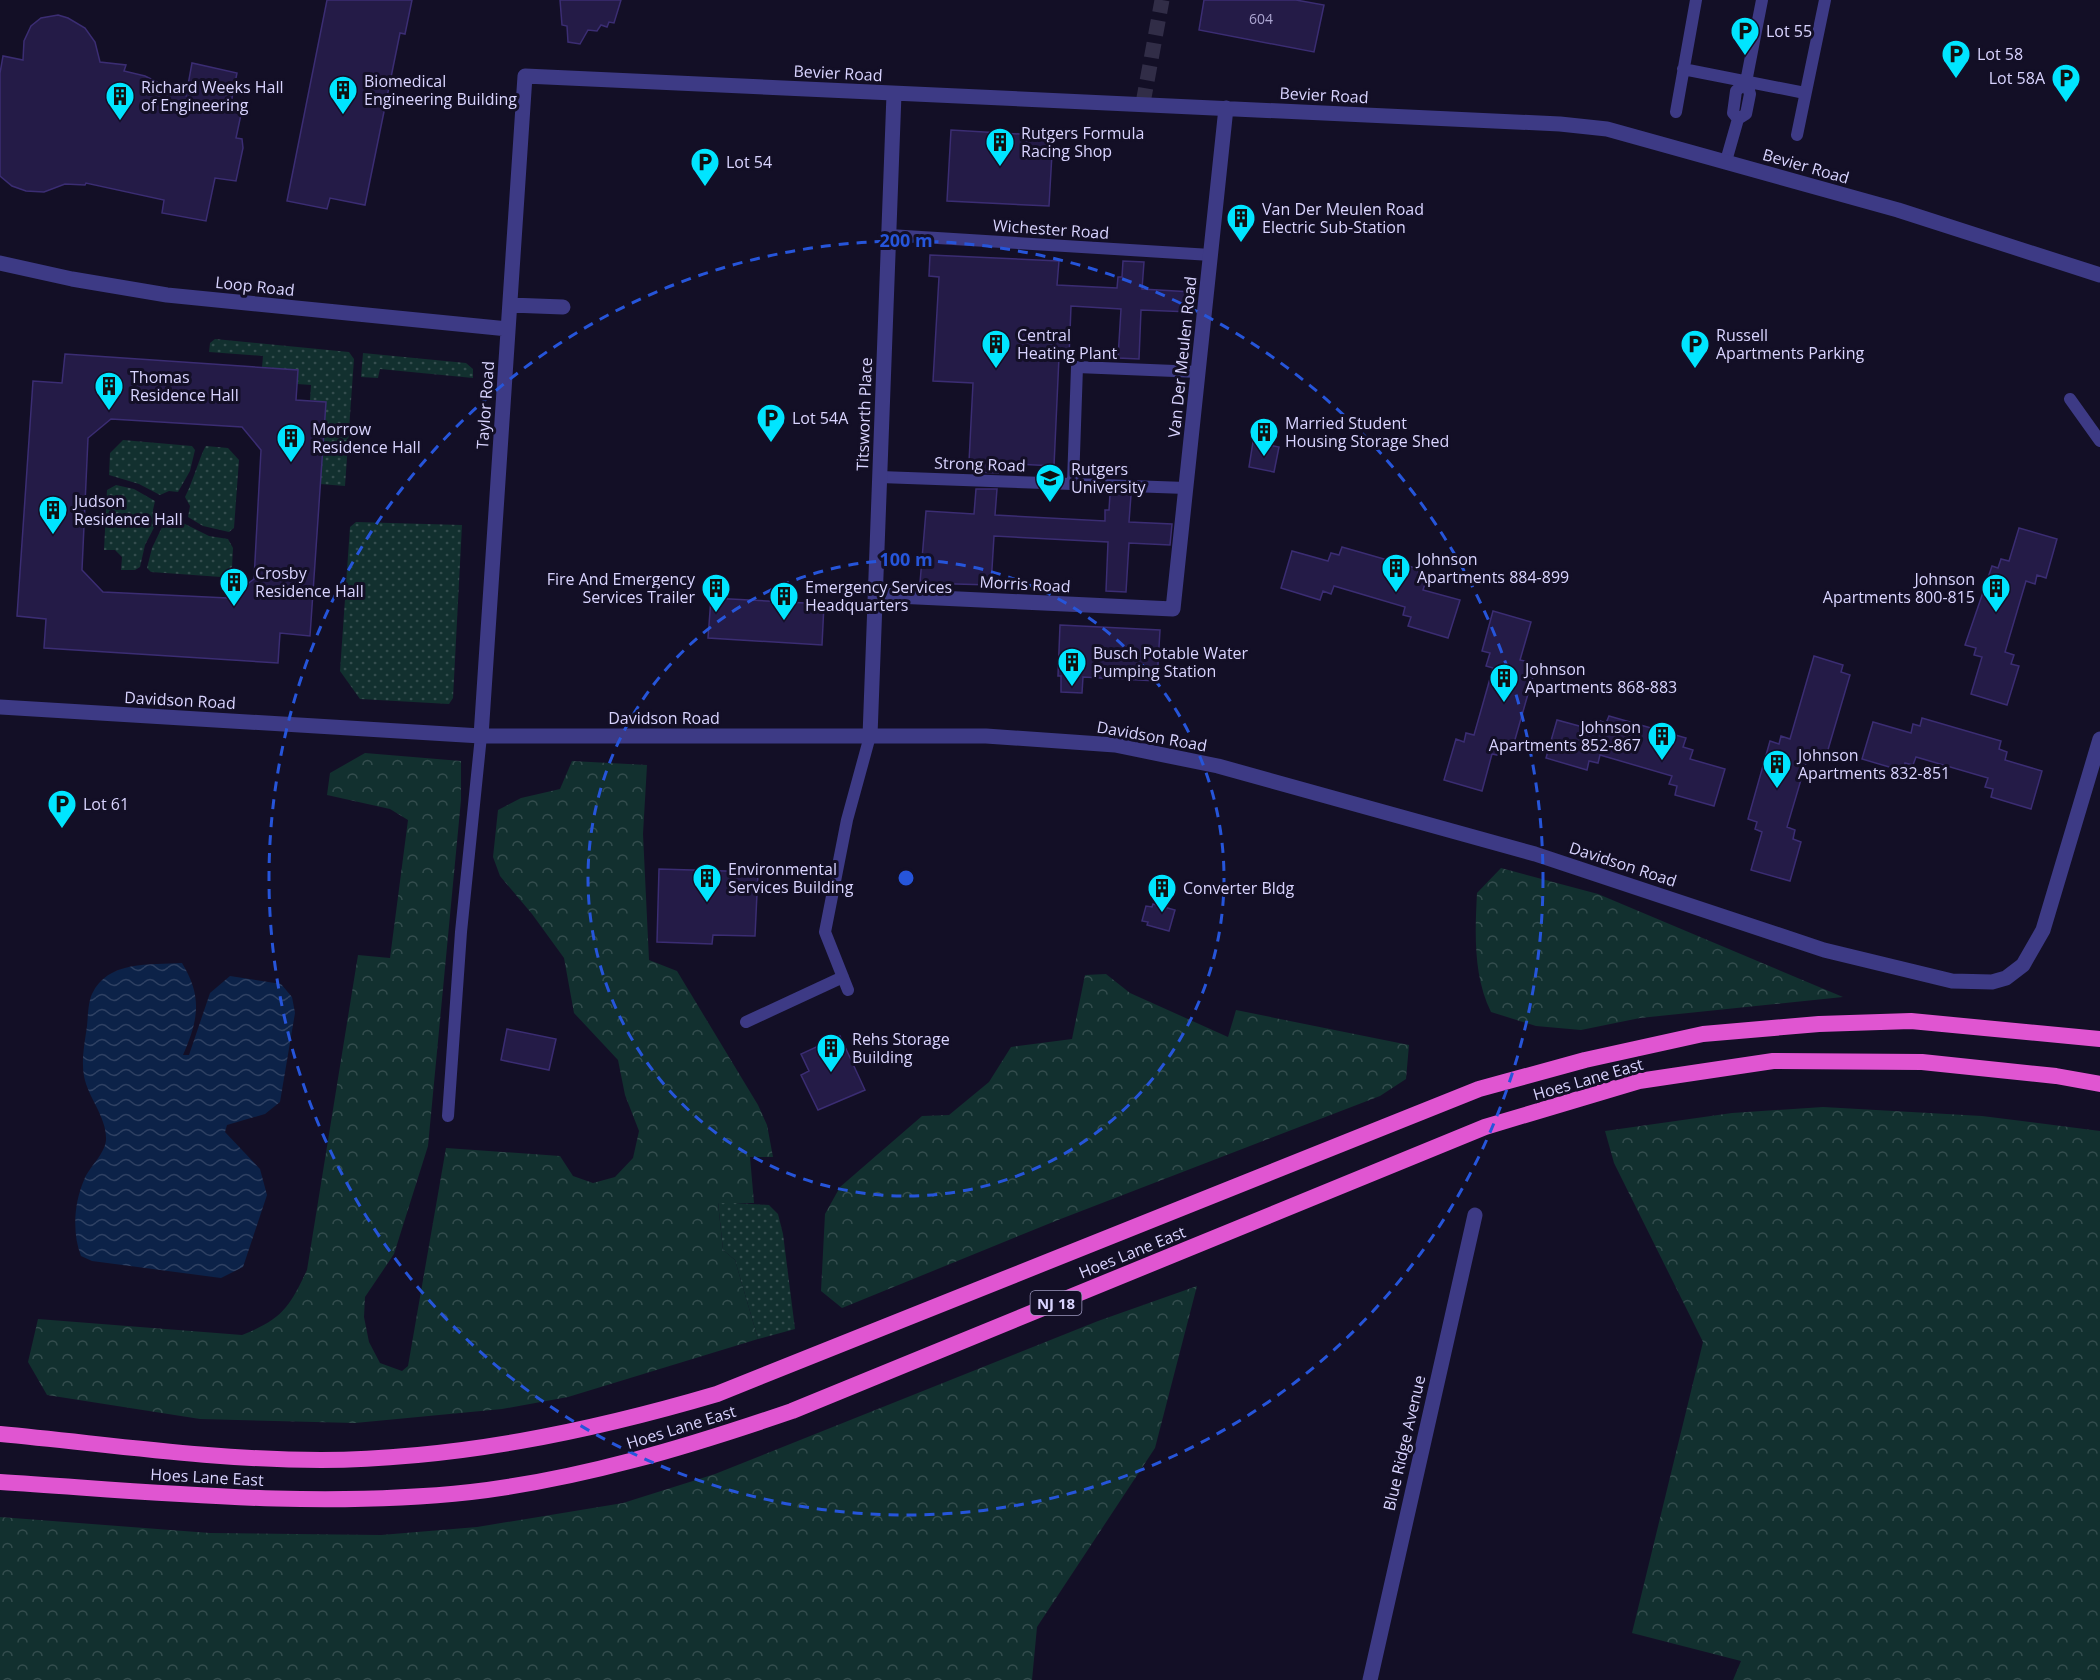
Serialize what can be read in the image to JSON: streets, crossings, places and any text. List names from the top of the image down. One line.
{"streets":{"highway":["Hoes Lane East","NJ 18"],"street":["Bevier Road","Loop Road","Van Der Meulen Road","Taylor Road","Titsworth Place","Morris Road","Davidson Road","Blue Ridge Avenue"],"lane":["Wichester Road","Strong Road"]},"crossings":[["Bevier Road","Van Der Meulen Road"],["Bevier Road","Taylor Road"],["Bevier Road","Titsworth Place"],["Wichester Road","Van Der Meulen Road"],["Wichester Road","Titsworth Place"],["Loop Road","Taylor Road"],["Van Der Meulen Road","Strong Road"],["Van Der Meulen Road","Morris Road"],["Taylor Road","Davidson Road"],["Titsworth Place","Strong Road"],["Titsworth Place","Morris Road"],["Titsworth Place","Davidson Road"]],"places":{"parking":["Lot 55","Lot 58","Lot 58A","Lot 54","Russell Apartments Parking","Lot 54A","Lot 61"],"building":["Biomedical Engineering Building","Richard Weeks Hall of Engineering","Rutgers Formula Racing Shop","Van Der Meulen Road Electric Sub-Station","Central Heating Plant","Thomas Residence Hall","Married Student Housing Storage Shed","Morrow Residence Hall","Judson Residence Hall","Johnson Apartments 884-899","Crosby Residence Hall","Fire And Emergency Services Trailer","Johnson Apartments 800-815","Emergency Services Headquarters","Busch Potable Water Pumping Station","Johnson Apartments 868-883","Johnson Apartments 852-867","Johnson Apartments 832-851","Environmental Services Building","Converter Bldg","Rehs Storage Building"],"school or university":["Rutgers University"]},"house_numbers":["604"],"rings":["200 m","100 m"]}
